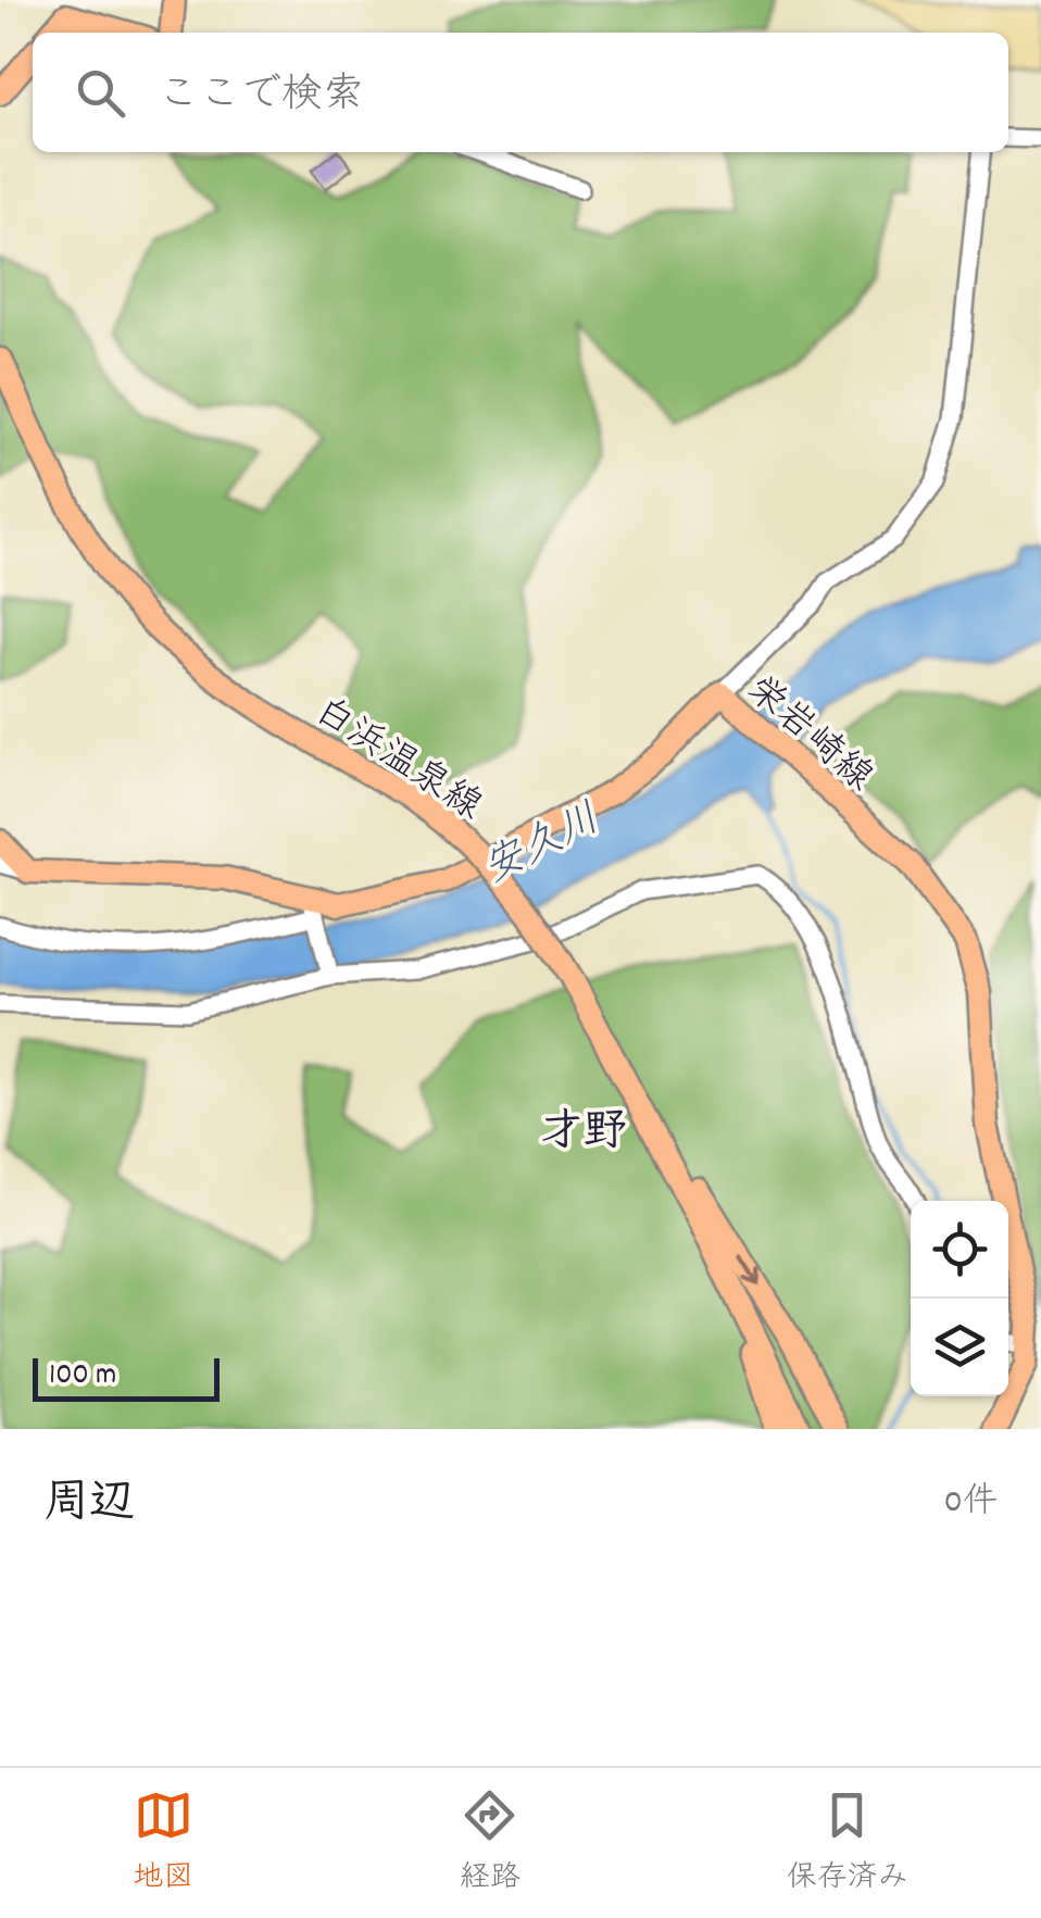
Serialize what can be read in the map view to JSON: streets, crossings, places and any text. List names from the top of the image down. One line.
{"streets":{"main road":["栄岩崎線","白浜温泉線"]},"districts":["才野"],"water":["安久川"],"scale_bar":"100 m","page":{"search":"ここで検索","scale":"100 m","heading":["周辺","0件"],"nav":["地図","経路","保存済み"]}}
